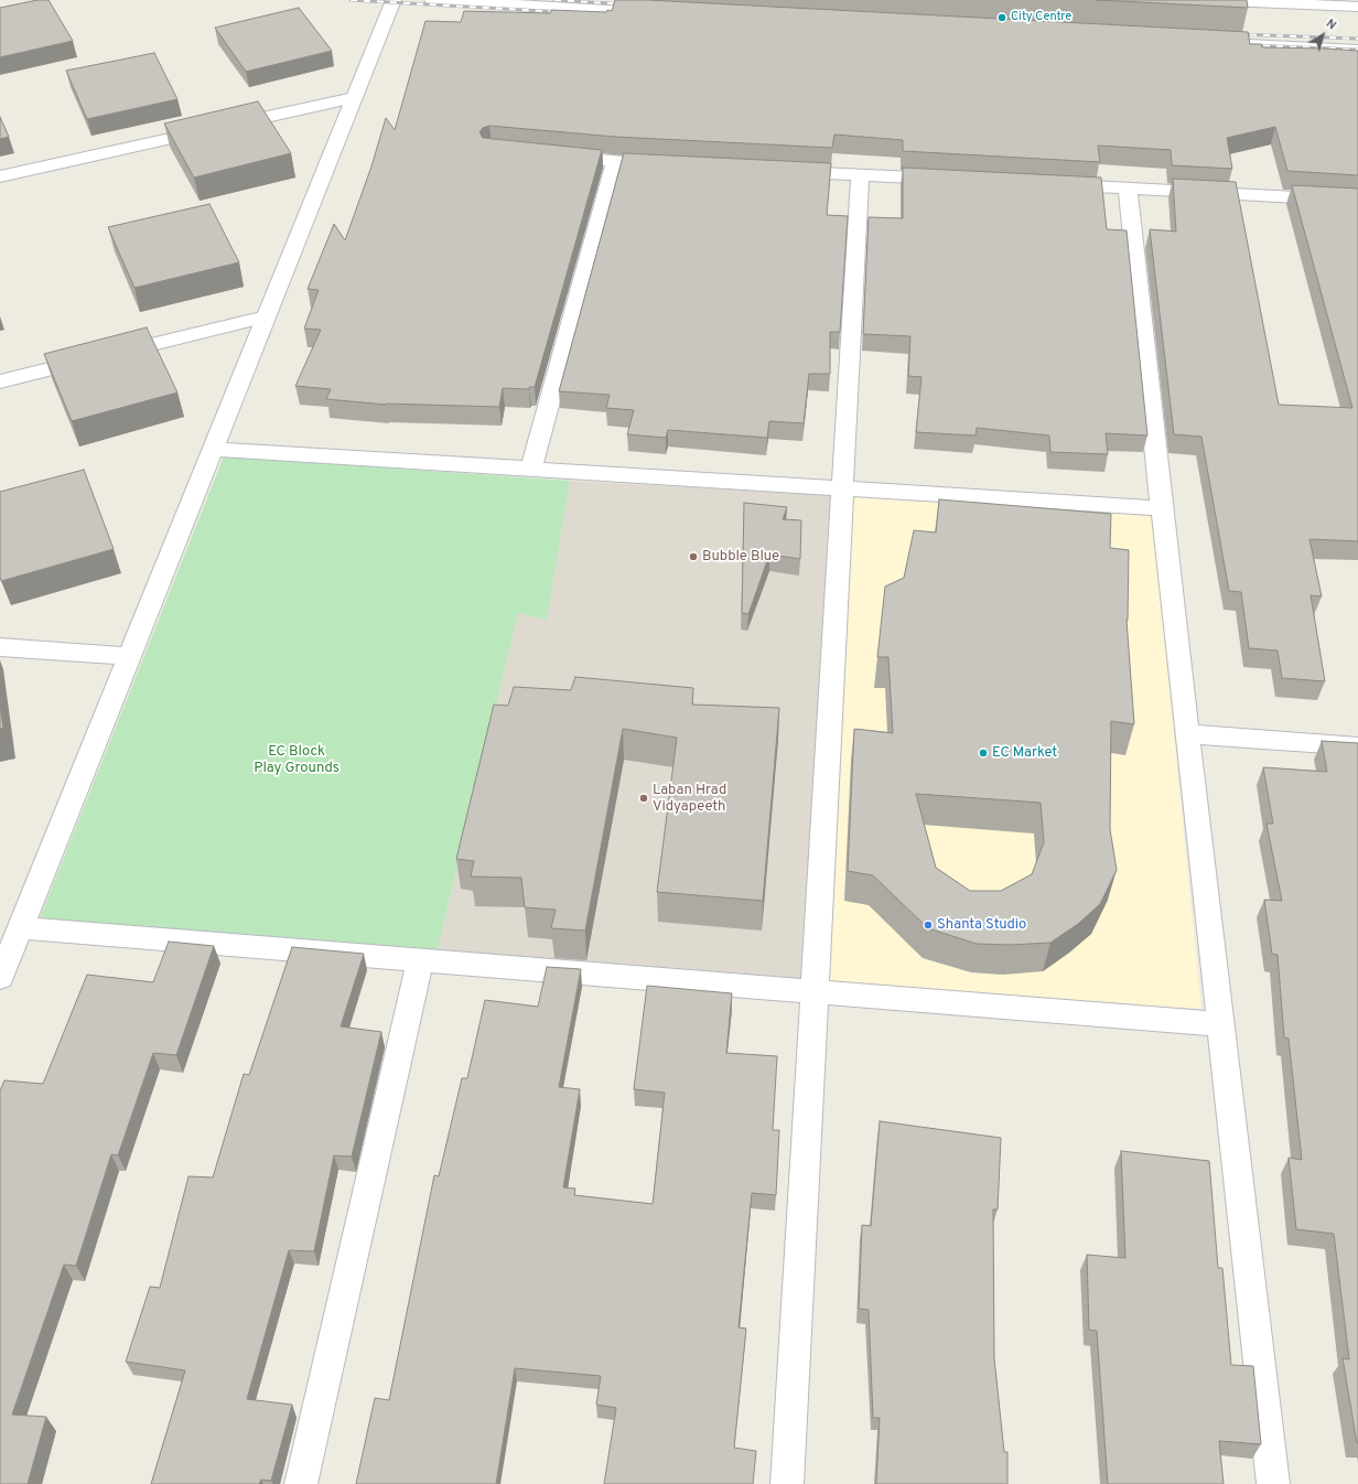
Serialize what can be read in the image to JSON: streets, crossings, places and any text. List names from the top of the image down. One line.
{"parks":["EC Block Play Grounds"],"places":["City Centre","Bubble Blue","EC Market","Laban Hrad Vidyapeeth","Shanta Studio"],"north":"top right"}
